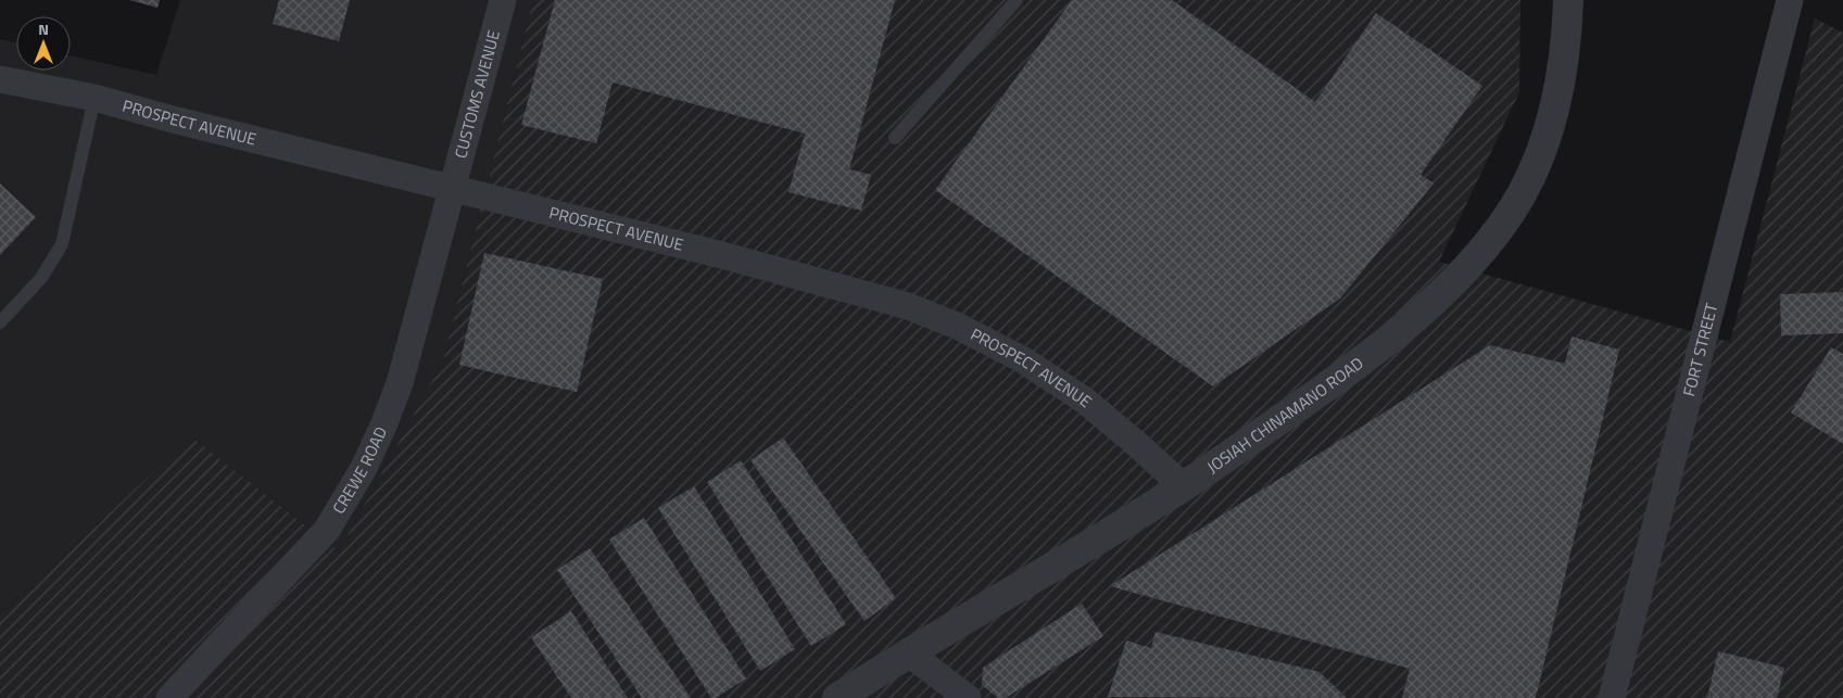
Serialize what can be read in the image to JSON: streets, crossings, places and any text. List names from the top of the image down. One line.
{"streets":{"street":["CUSTOMS AVENUE","PROSPECT AVENUE","FORT STREET","JOSIAH CHINAMANO ROAD","CREWE ROAD"]},"crossings":[["CUSTOMS AVENUE","PROSPECT AVENUE"],["CUSTOMS AVENUE","CREWE ROAD"],["PROSPECT AVENUE","JOSIAH CHINAMANO ROAD"],["PROSPECT AVENUE","CREWE ROAD"]],"north":"top"}
